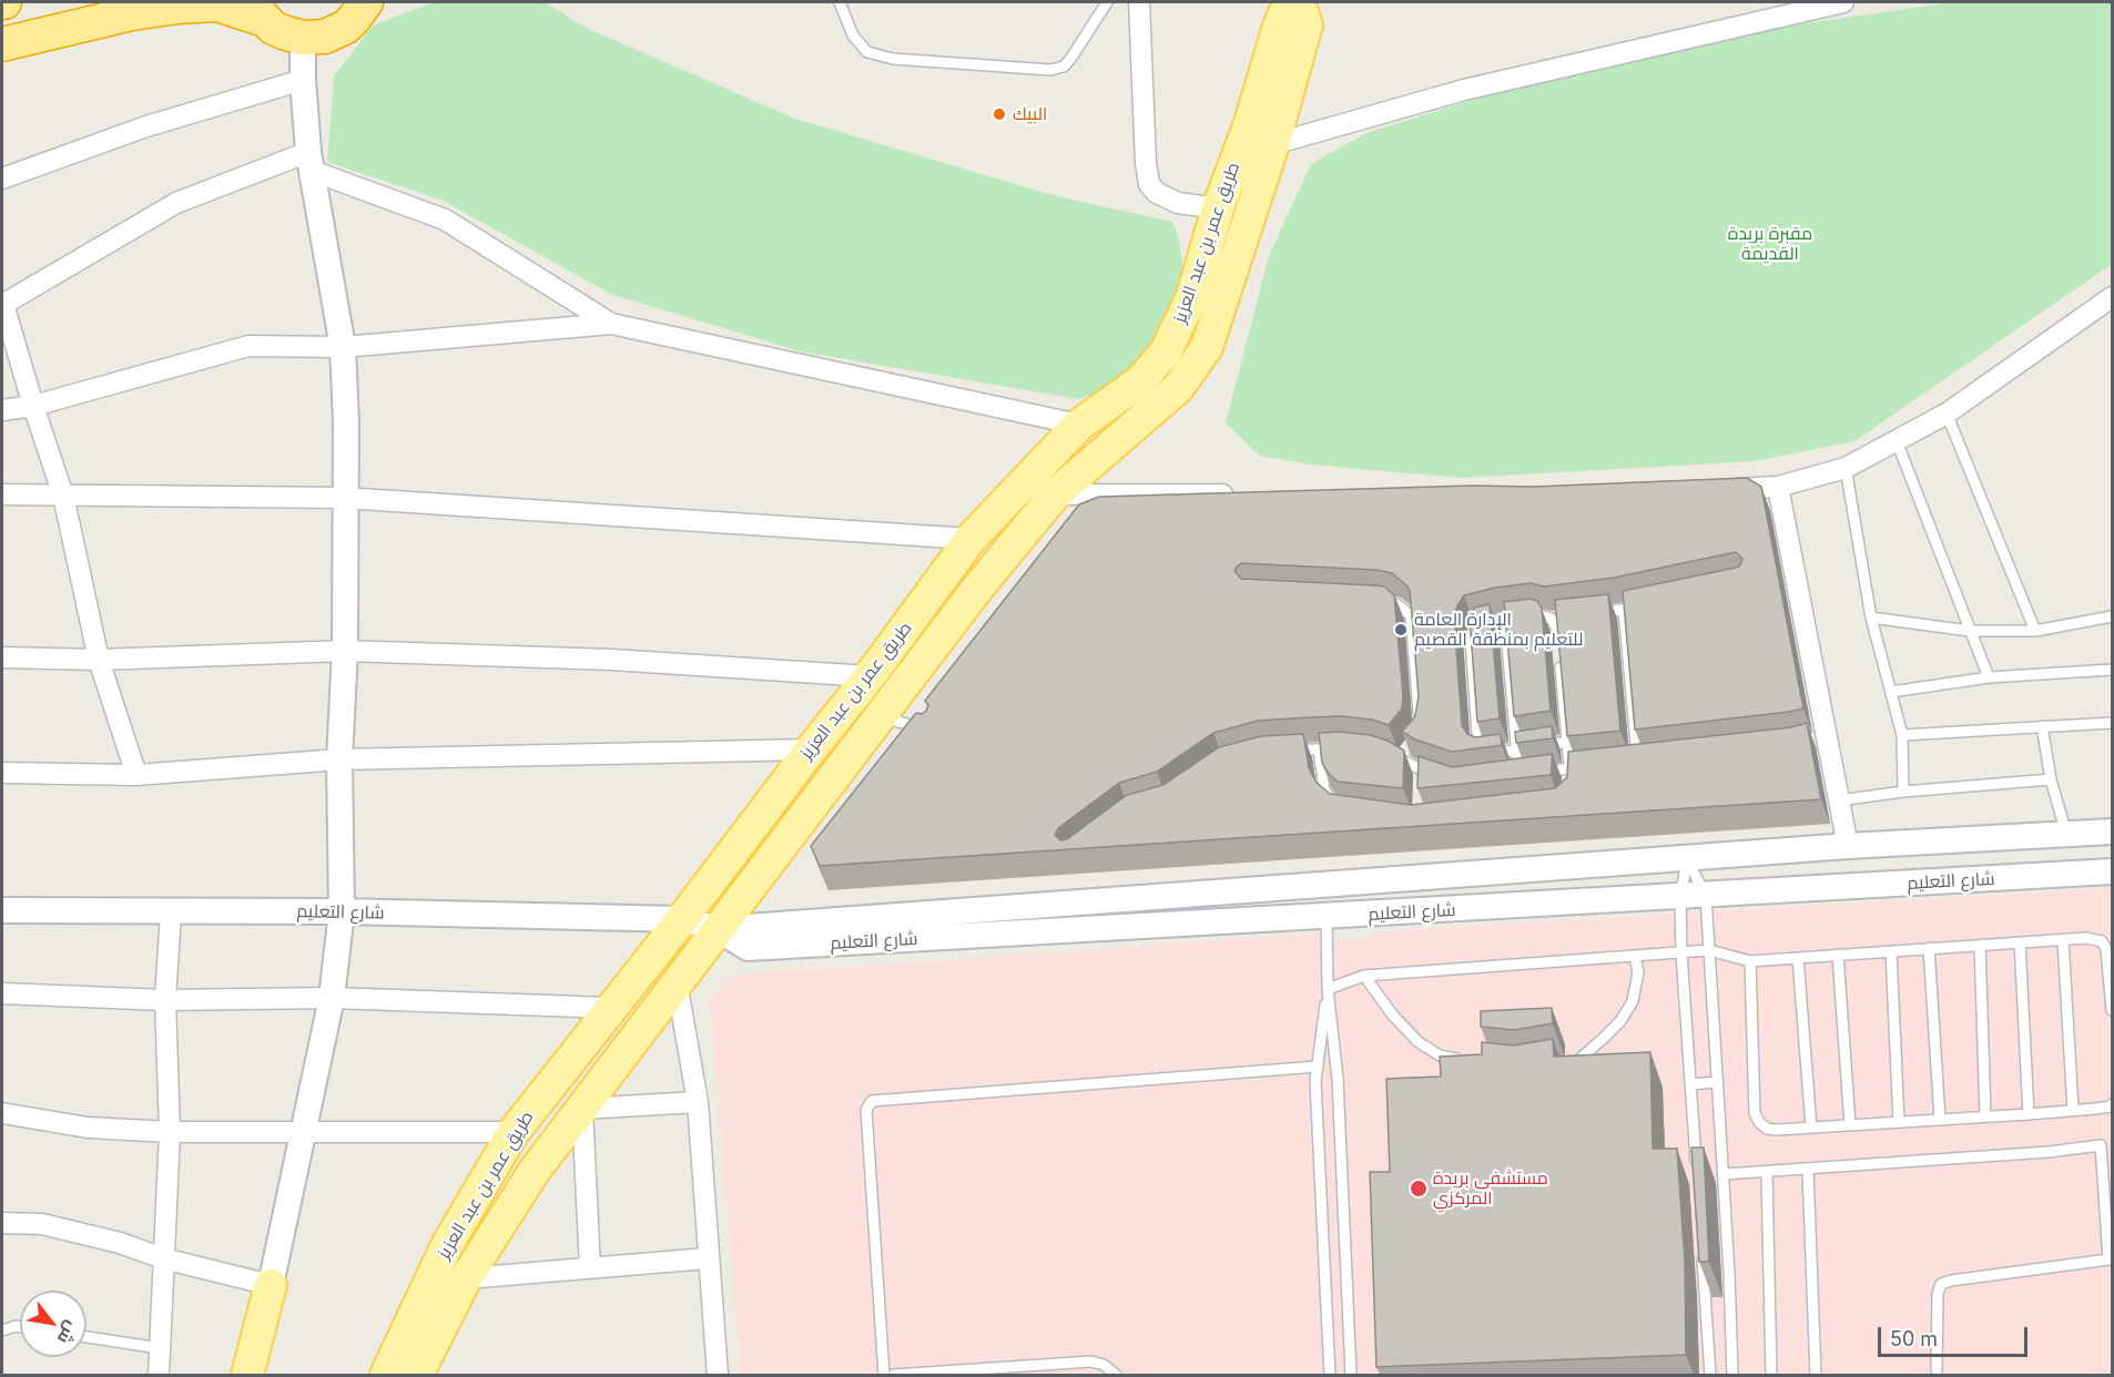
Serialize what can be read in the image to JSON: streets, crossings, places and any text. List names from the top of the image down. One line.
{"streets":{"main road":["طريق عمر بن عبد العزيز"],"street":["شارع التعليم"]},"crossings":[["طريق عمر بن عبد العزيز","شارع التعليم"]],"parks":["مقبرة بريدة القديمة"],"places":["البيك","الإدارة العامة للتعليم بمنطقة القصيم","مستشفى بريدة المركزي"],"scale_bar":"50 m","north":"bottom right"}
